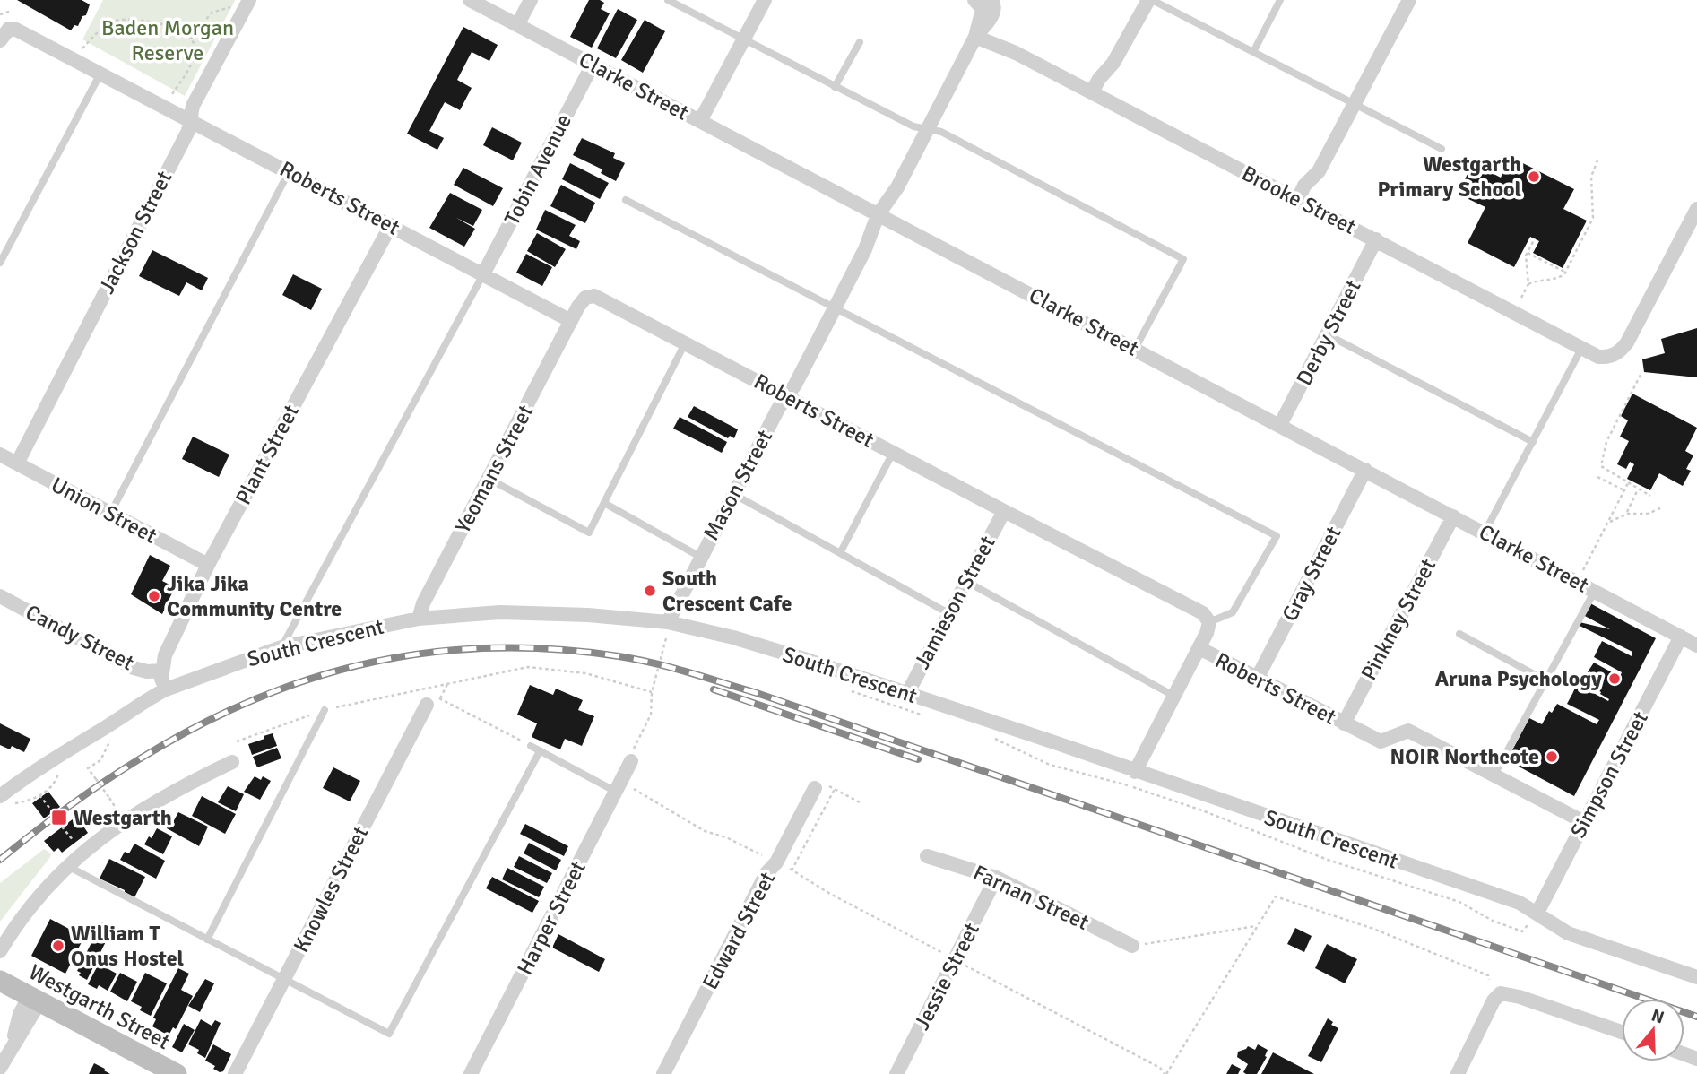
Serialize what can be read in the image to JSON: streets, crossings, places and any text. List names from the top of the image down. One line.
{"streets":{"main road":["Westgarth Street"],"street":["Clarke Street","Tobin Avenue","Roberts Street","Brooke Street","Jackson Street","Derby Street","Plant Street","Yeomans Street","Mason Street","Union Street","Gray Street","Jamieson Street","Pinkney Street","Candy Street","South Crescent","Simpson Street","Knowles Street","Farnan Street","Harper Street","Edward Street","Jessie Street"]},"crossings":[["Clarke Street","Tobin Avenue"],["Clarke Street","Derby Street"],["Clarke Street","Mason Street"],["Clarke Street","Gray Street"],["Clarke Street","Pinkney Street"],["Clarke Street","Simpson Street"],["Tobin Avenue","Roberts Street"],["Roberts Street","Jackson Street"],["Roberts Street","Plant Street"],["Roberts Street","Yeomans Street"],["Roberts Street","Mason Street"],["Roberts Street","Gray Street"],["Roberts Street","Jamieson Street"],["Roberts Street","Pinkney Street"],["Roberts Street","Simpson Street"],["Brooke Street","Derby Street"],["Brooke Street","Mason Street"],["Jackson Street","Union Street"],["Plant Street","Union Street"],["Plant Street","Candy Street"],["Yeomans Street","South Crescent"],["Mason Street","South Crescent"],["Jamieson Street","South Crescent"],["South Crescent","Simpson Street"],["Farnan Street","Jessie Street"]],"parks":["Baden Morgan Reserve"],"places":{"other":["Westgarth Primary School","South Crescent Cafe","Jika Jika Community Centre","Aruna Psychology","NOIR Northcote","William T Onus Hostel"],"transit":["Westgarth"]},"north":"top"}
